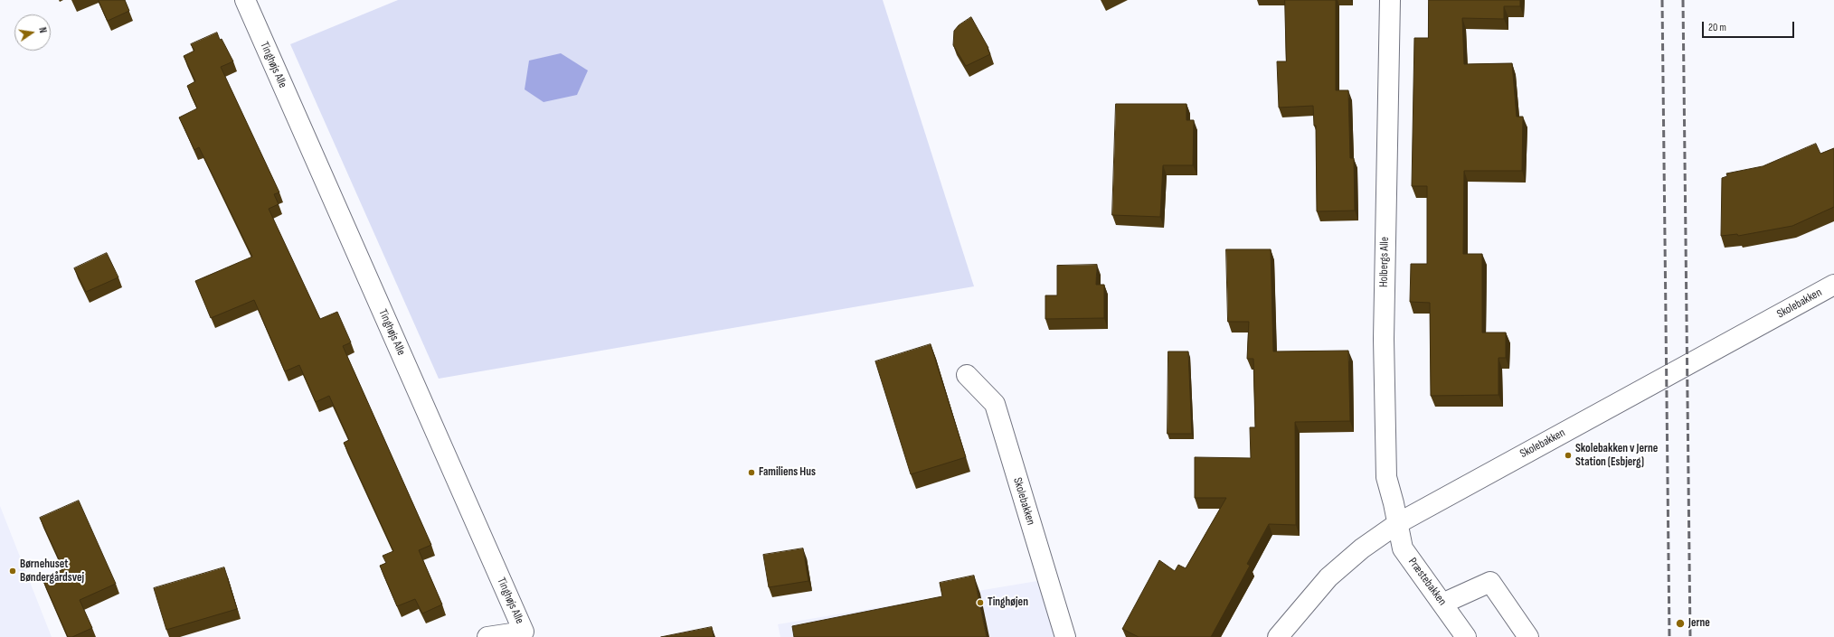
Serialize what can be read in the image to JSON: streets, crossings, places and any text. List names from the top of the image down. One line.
{"streets":{"street":["Tinghøjs Alle","Holbergs Alle","Skolebakken","Præstebakken"]},"crossings":[["Holbergs Alle","Skolebakken"],["Holbergs Alle","Præstebakken"],["Skolebakken","Præstebakken"]],"places":["Skolebakken v Jerne Station (Esbjerg)","Familiens Hus","Børnehuset Bøndergårdsvej","Tinghøjen","Jerne"],"scale_bar":"20 m","north":"right"}
